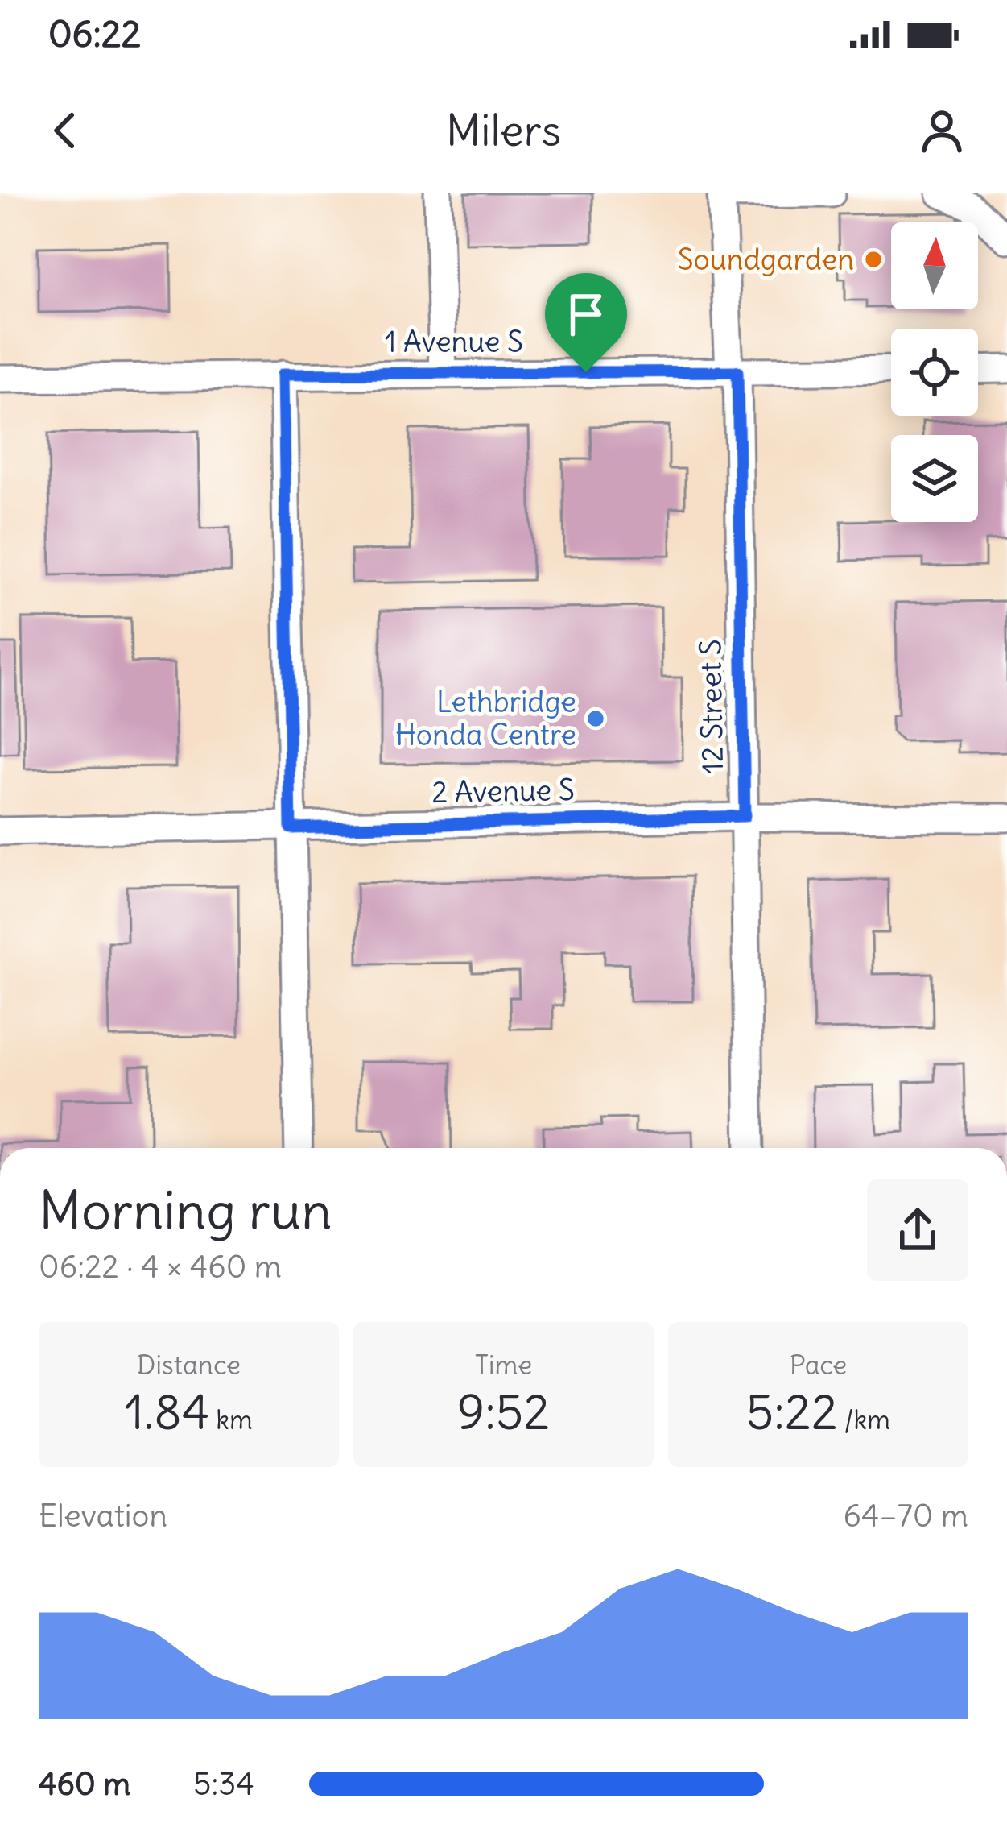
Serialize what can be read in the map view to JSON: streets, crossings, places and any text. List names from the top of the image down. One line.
{"streets":{"street":["1 Avenue S","12 Street S","2 Avenue S"]},"crossings":[["1 Avenue S","12 Street S"],["12 Street S","2 Avenue S"]],"places":["Soundgarden","Lethbridge Honda Centre"],"north":"top","page":{"status":"06:22","header":"Milers","heading":["Morning run","06:22 · 4 × 460 m"],"stats":[["Distance","1.84 km"],["Time","9:52"],["Pace","5:22 /km"]],"chart":["Elevation","64–70 m"],"list":[{"name":"460 m","note":"5:34"}]}}
